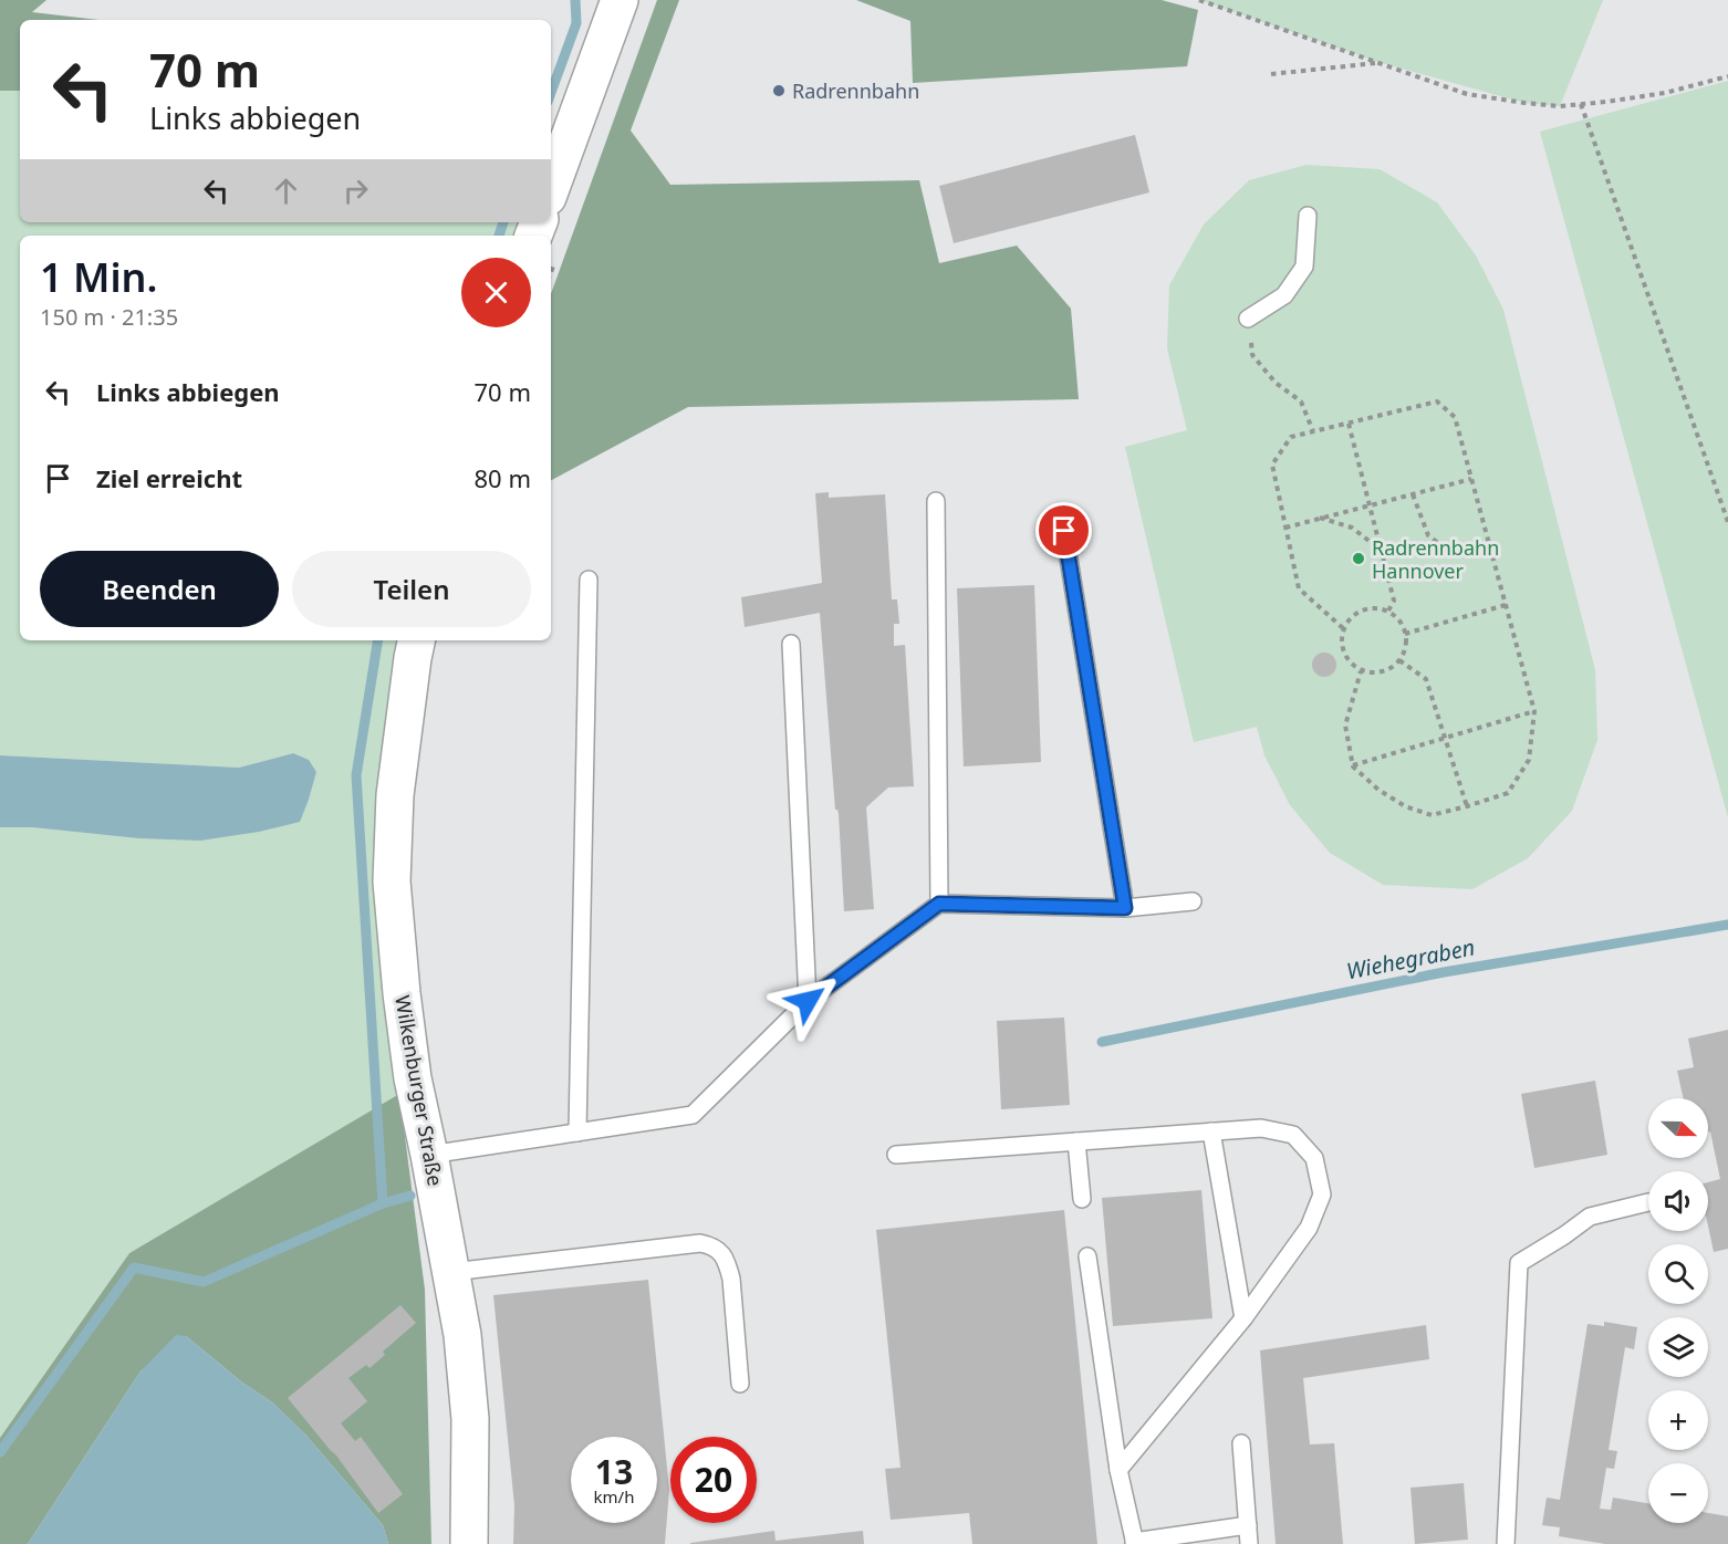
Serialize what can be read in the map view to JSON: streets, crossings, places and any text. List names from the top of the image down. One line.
{"streets":{"main road":["Wilkenburger Straße"]},"water":["Wiehegraben"],"places":["Radrennbahn","Radrennbahn Hannover"],"north":"right","page":{"turn":["70 m","Links abbiegen"],"heading":["1 Min.","150 m · 21:35"],"list":[{"name":"Links abbiegen","value":"70 m"},{"name":"Ziel erreicht","value":"80 m"}],"buttons":["Beenden","Teilen"],"map_buttons":["+","−"],"speed":"13 km/h","limit":"20"}}
